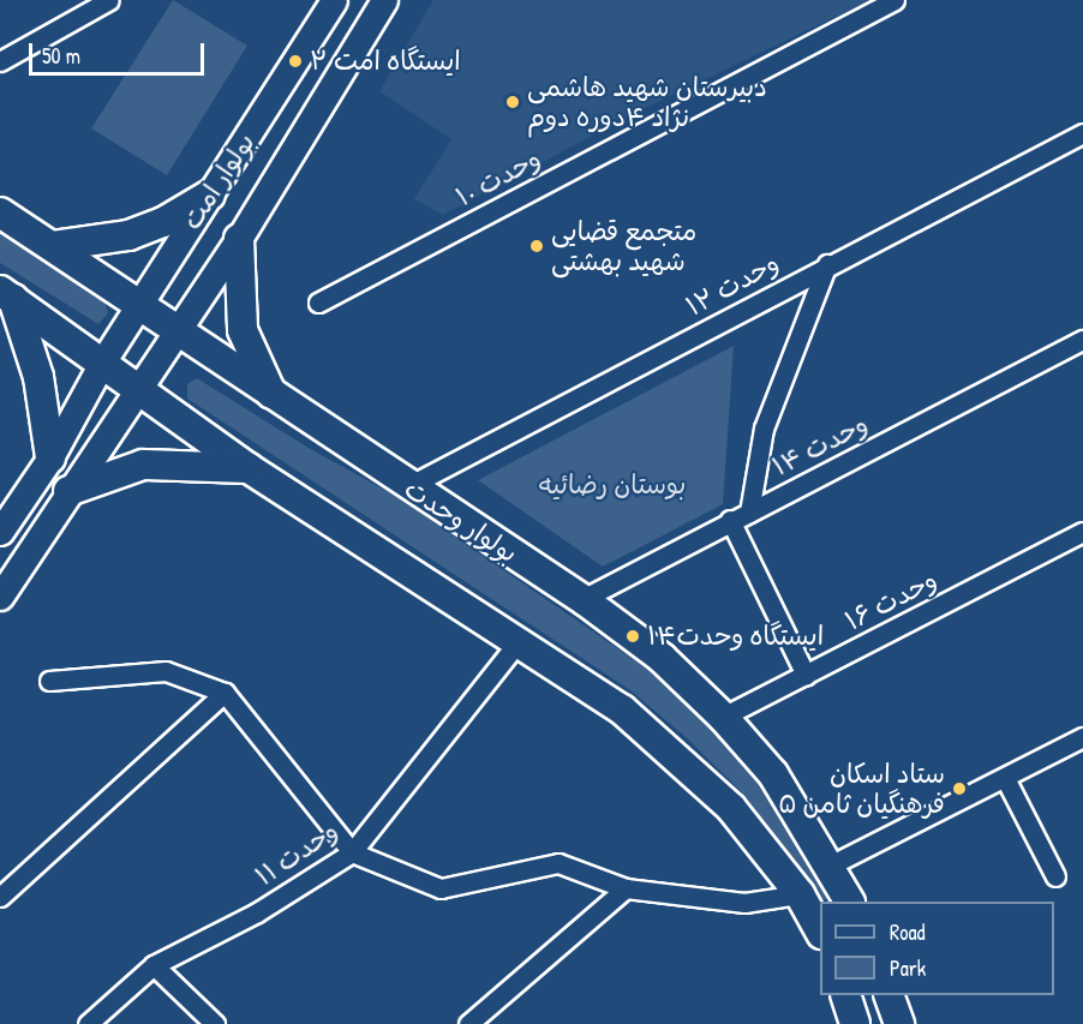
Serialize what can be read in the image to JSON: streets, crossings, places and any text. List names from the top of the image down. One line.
{"streets":{"main road":["بولوار امت","بولوار وحدت"],"street":["وحدت ۱۰","وحدت ۱۲","وحدت ۱۴","وحدت ۱۶","وحدت ۱۱"]},"crossings":[["بولوار امت","بولوار وحدت"],["وحدت ۱۲","بولوار وحدت"],["وحدت ۱۴","بولوار وحدت"],["بولوار وحدت","وحدت ۱۶"]],"parks":["بوستان رضائیه"],"places":["ایستگاه امت ۲","دبیرستان شهید هاشمی نژاد ۴دوره دوم","متجمع قضایی شهید بهشتی","ایستگاه وحدت۱۴","ستاد اسکان فرهنگیان ثامن ۵"],"legend":["Road","Park"],"scale_bar":"50 m"}
